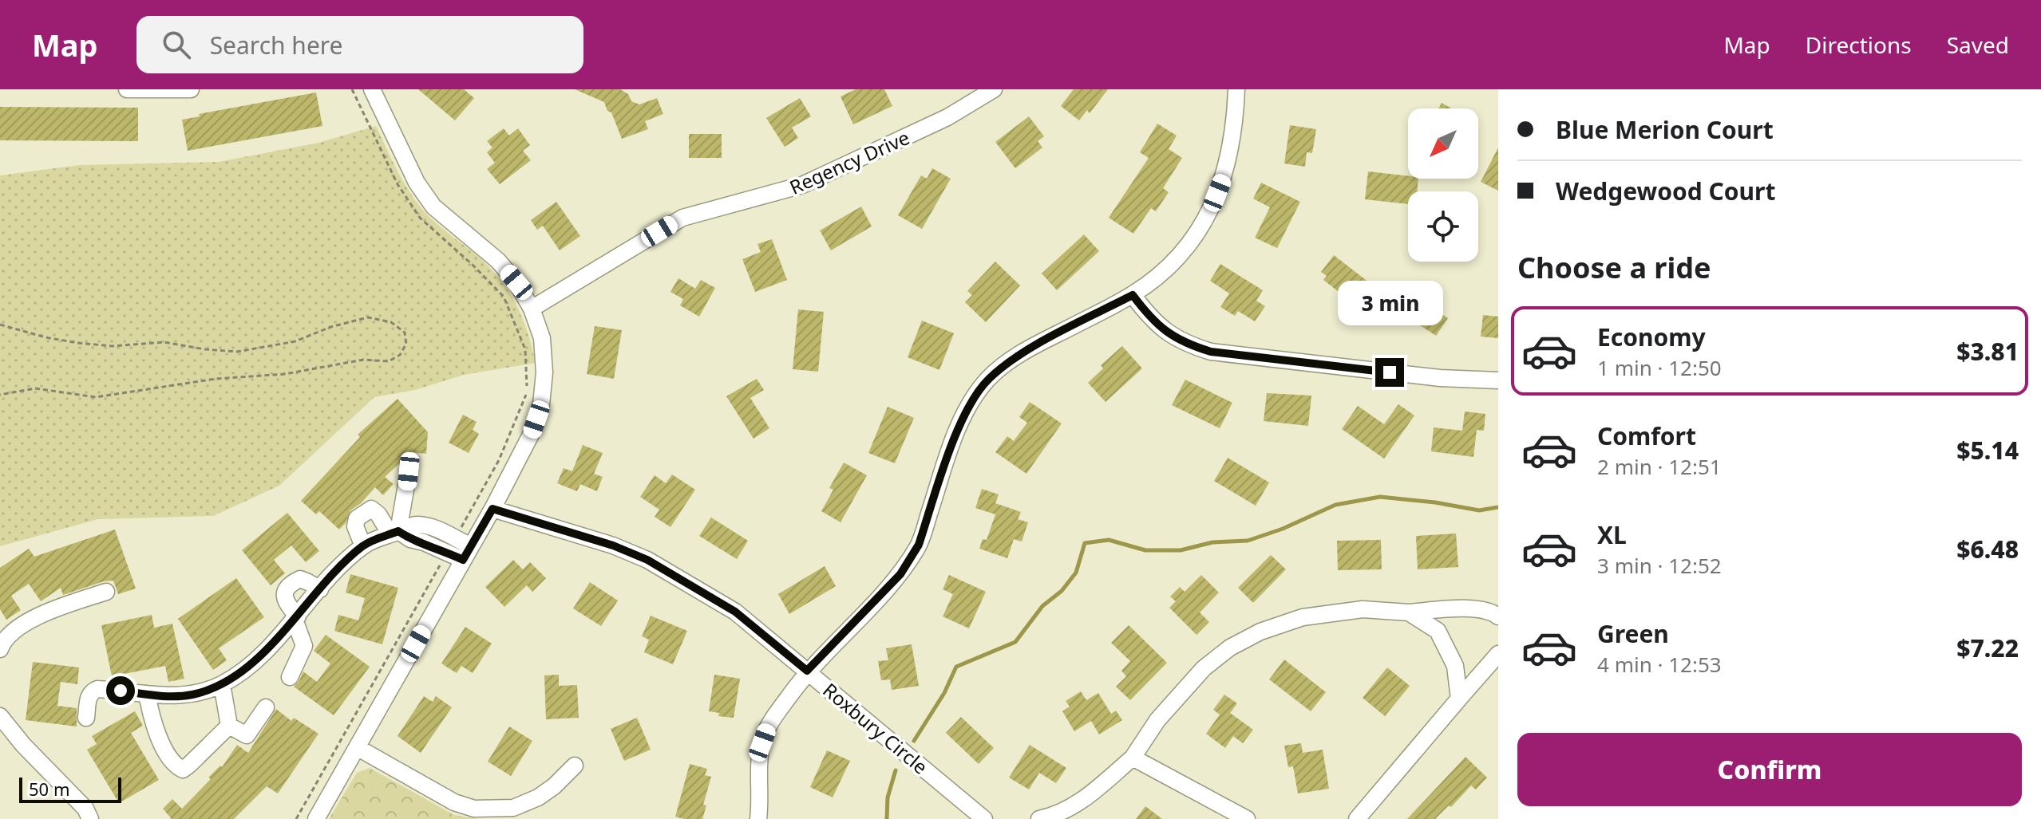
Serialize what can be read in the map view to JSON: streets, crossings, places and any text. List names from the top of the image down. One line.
{"streets":{"street":["Regency Drive","Roxbury Circle"]},"scale_bar":"50 m","north":"bottom left","page":{"header":"Map","search":"Search here","nav":["Map","Directions","Saved"],"banner":["Blue Merion Court","Wedgewood Court"],"heading":"Choose a ride","bubble":"3 min","list":[{"name":"Economy","note":"1 min · 12:50","value":"$3.81"},{"name":"Comfort","note":"2 min · 12:51","value":"$5.14"},{"name":"XL","note":"3 min · 12:52","value":"$6.48"},{"name":"Green","note":"4 min · 12:53","value":"$7.22"}],"buttons":"Confirm","scale":"50 m"}}
